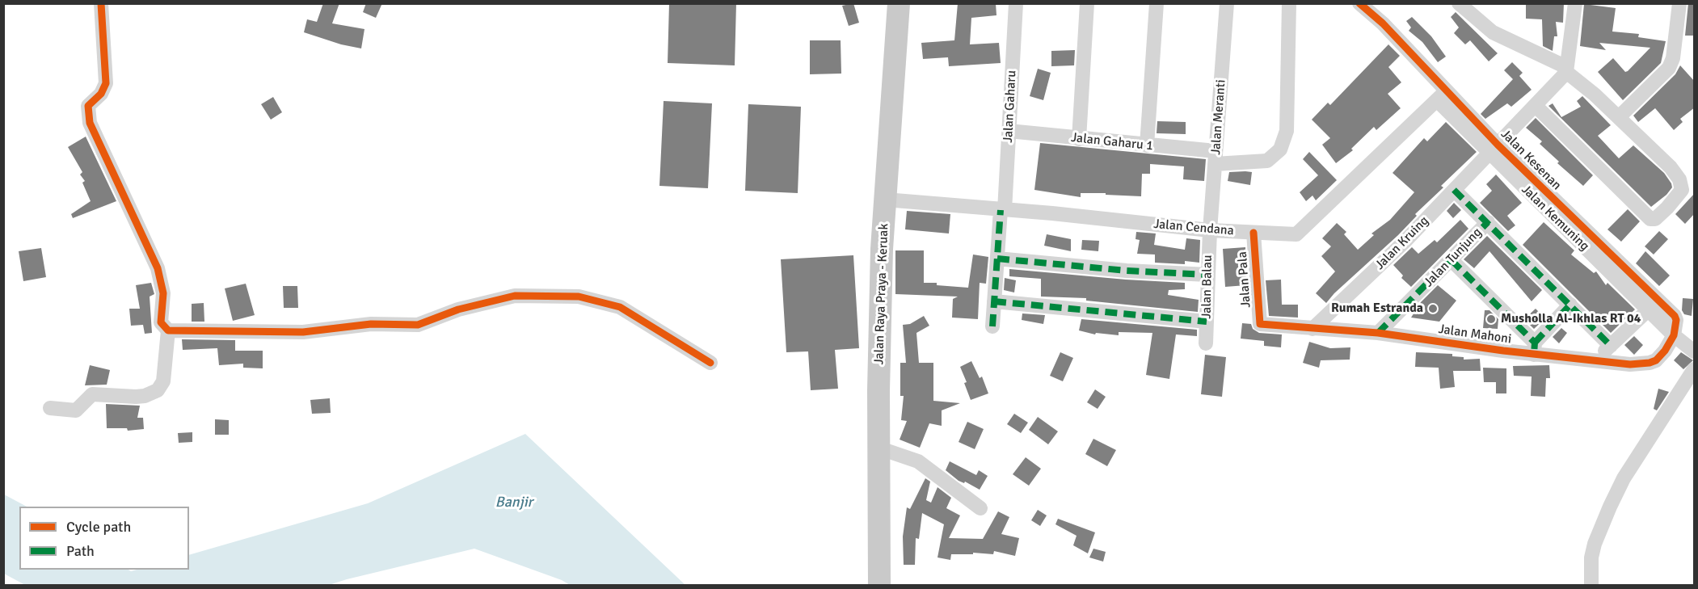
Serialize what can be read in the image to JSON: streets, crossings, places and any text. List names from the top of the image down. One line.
{"streets":{"main road":["Jalan Raya Praya - Keruak"],"street":["Jalan Gaharu","Jalan Meranti","Jalan Gaharu 1","Jalan Kesenan","Jalan Kemuning","Jalan Cendana","Jalan Kruing","Jalan Tunjung","Jalan Pala","Jalan Balau","Jalan Mahoni"]},"crossings":[["Jalan Gaharu","Jalan Gaharu 1"],["Jalan Gaharu","Jalan Cendana"],["Jalan Meranti","Jalan Gaharu 1"],["Jalan Meranti","Jalan Cendana"],["Jalan Meranti","Jalan Balau"],["Jalan Kesenan","Jalan Kemuning"],["Jalan Kesenan","Jalan Cendana"],["Jalan Kesenan","Jalan Kruing"],["Jalan Kesenan","Jalan Mahoni"],["Jalan Kemuning","Jalan Kruing"],["Jalan Kemuning","Jalan Mahoni"],["Jalan Cendana","Jalan Pala"],["Jalan Cendana","Jalan Balau"],["Jalan Cendana","Jalan Raya Praya - Keruak"],["Jalan Kruing","Jalan Mahoni"],["Jalan Tunjung","Jalan Mahoni"],["Jalan Pala","Jalan Mahoni"]],"water":["Banjir"],"places":["Rumah Estranda","Musholla Al-Ikhlas RT 04"],"legend":["Cycle path","Path"]}
